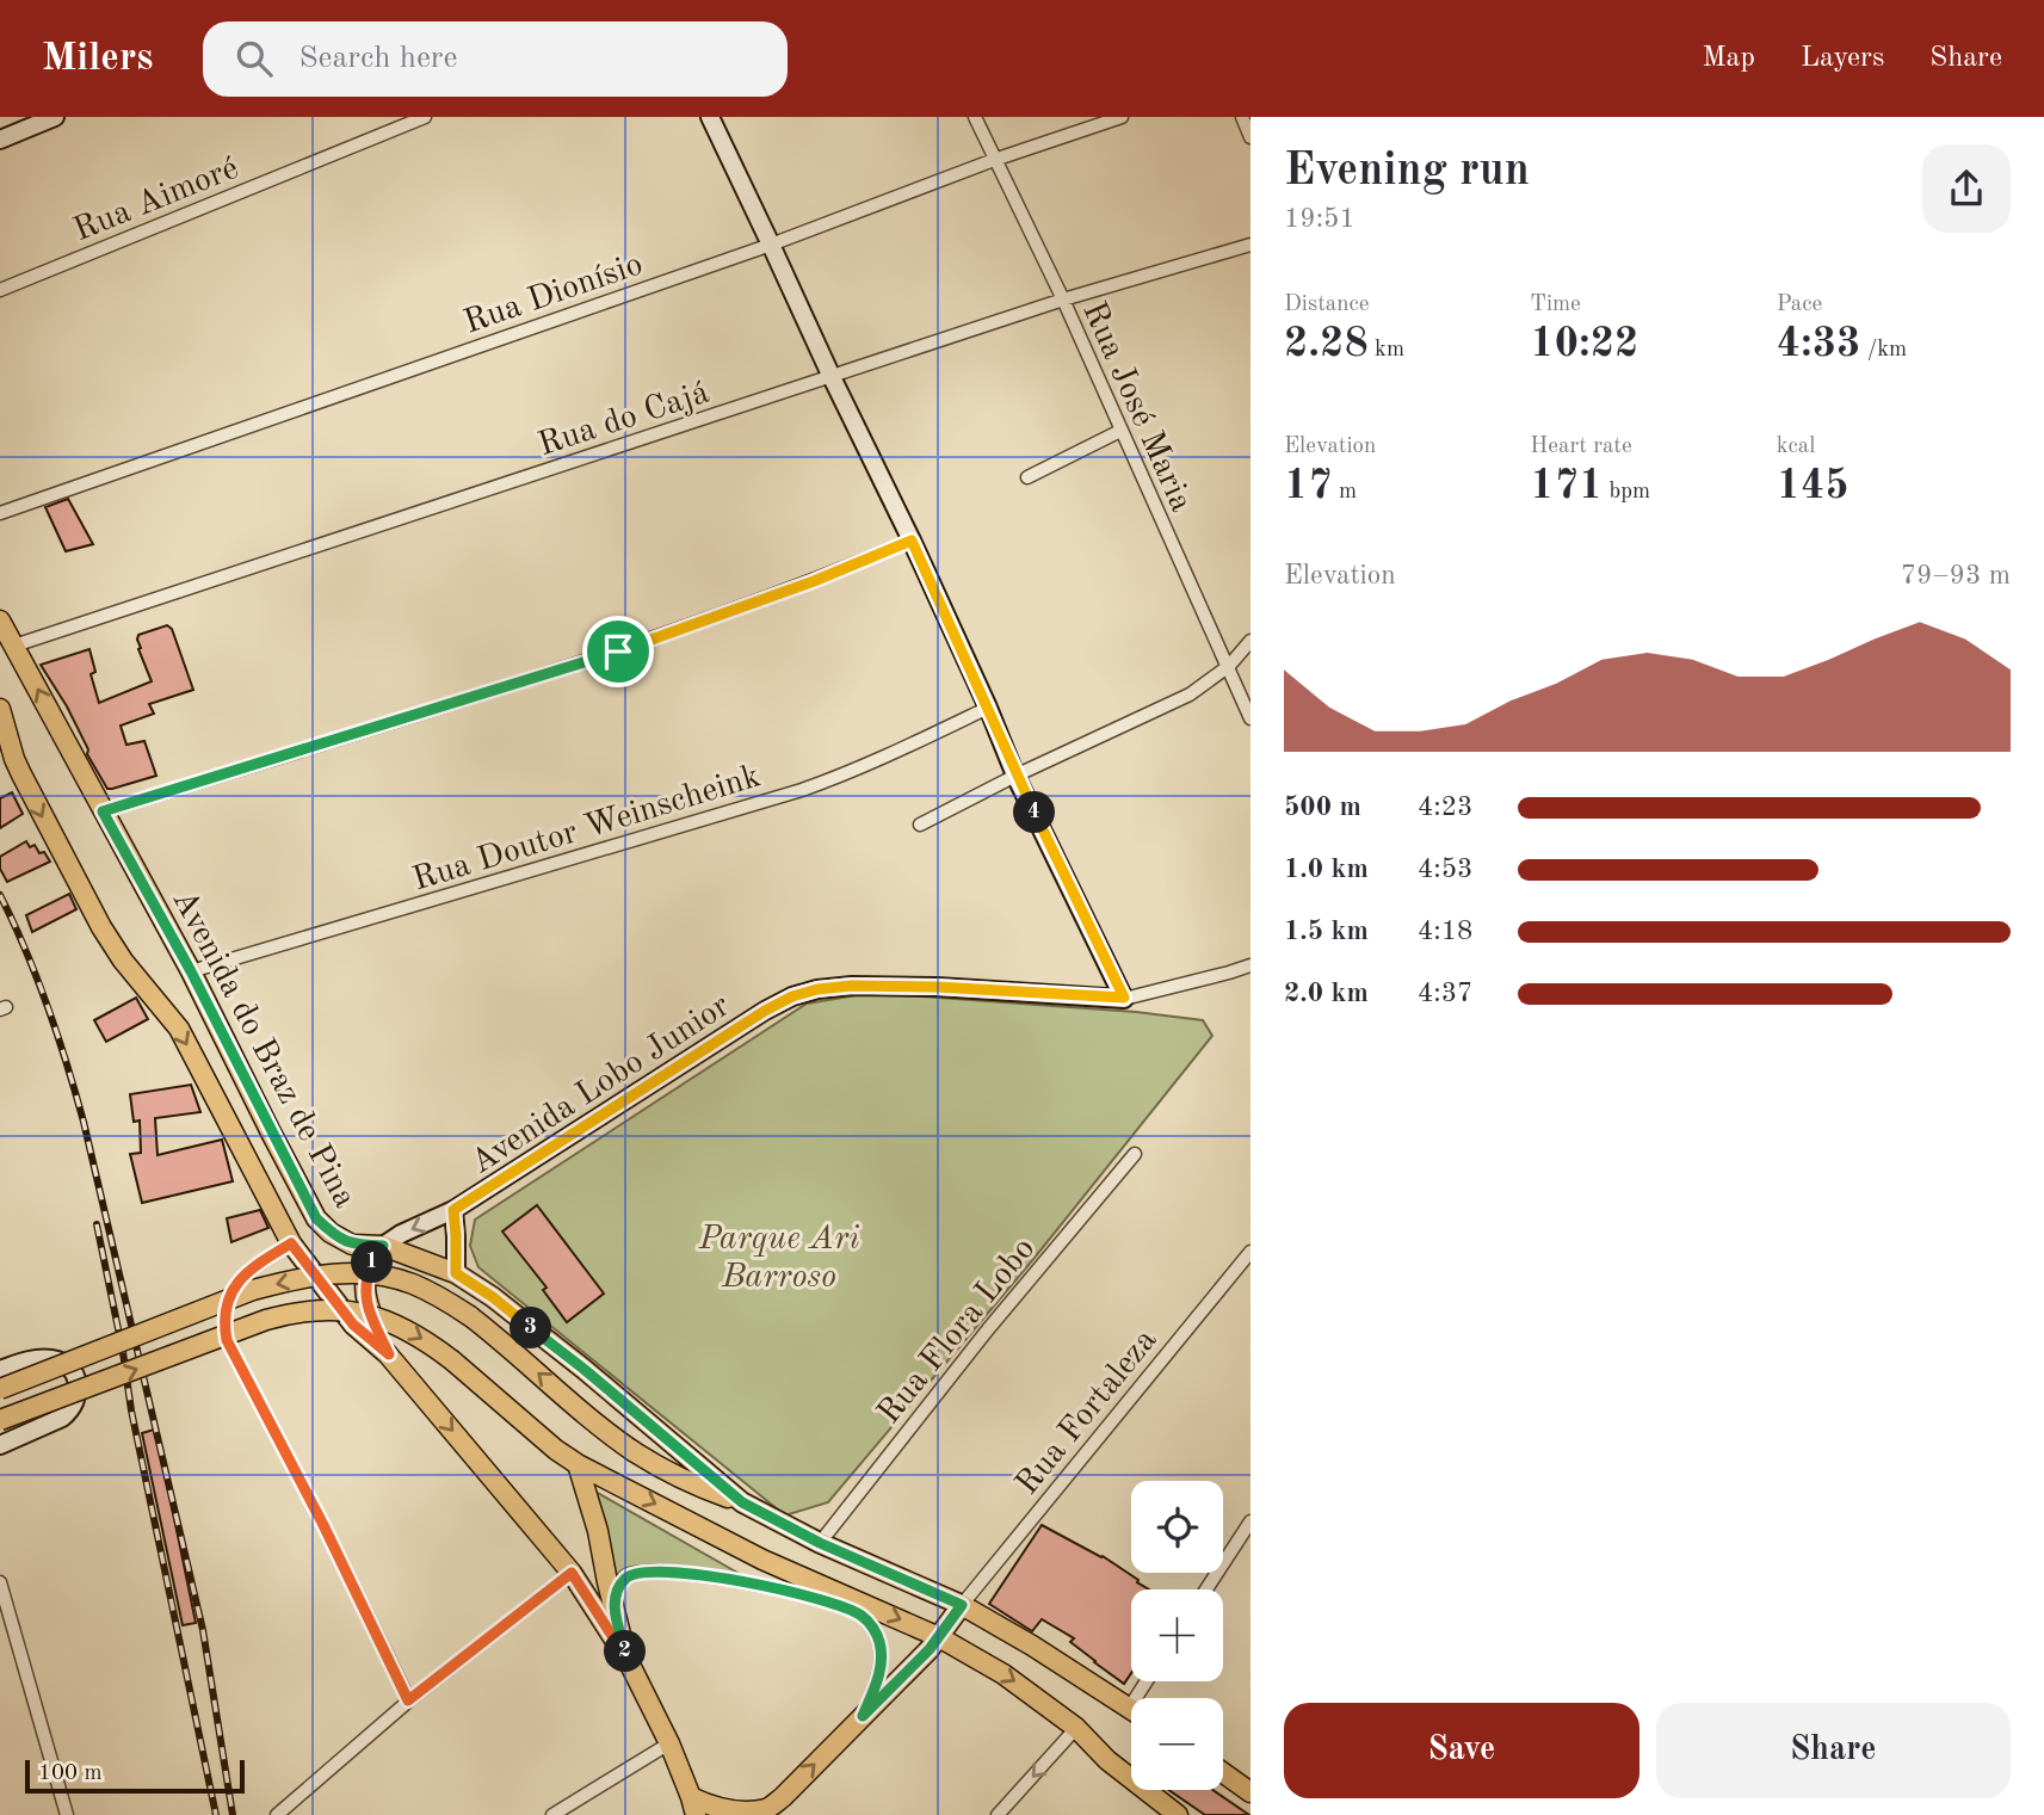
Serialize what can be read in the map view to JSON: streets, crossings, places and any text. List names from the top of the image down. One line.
{"streets":{"main road":["Avenida do Braz de Pina"],"street":["Rua Aimoré","Rua Dionísio","Rua José Maria","Rua do Cajá","Rua Doutor Weinscheink","Avenida Lobo Junior","Rua Flora Lobo","Rua Fortaleza"]},"crossings":[["Rua Dionísio","Rua José Maria"],["Rua José Maria","Rua do Cajá"],["Rua do Cajá","Avenida do Braz de Pina"],["Rua Doutor Weinscheink","Avenida do Braz de Pina"],["Avenida do Braz de Pina","Avenida Lobo Junior"],["Avenida do Braz de Pina","Rua Flora Lobo"],["Avenida do Braz de Pina","Rua Fortaleza"]],"parks":["Parque Ari Barroso"],"scale_bar":"100 m","page":{"header":"Milers","search":"Search here","nav":["Map","Layers","Share"],"heading":["Evening run","19:51"],"stats":[["Distance","2.28 km"],["Time","10:22"],["Pace","4:33 /km"],["Elevation","17 m"],["Heart rate","171 bpm"],["kcal","145"]],"chart":["Elevation","79–93 m"],"list":[{"name":"500 m","note":"4:23"},{"name":"1.0 km","note":"4:53"},{"name":"1.5 km","note":"4:18"},{"name":"2.0 km","note":"4:37"}],"pins":["4","1","3","2"],"map_buttons":["+","−"],"buttons":["Save","Share"],"scale":"100 m"}}
